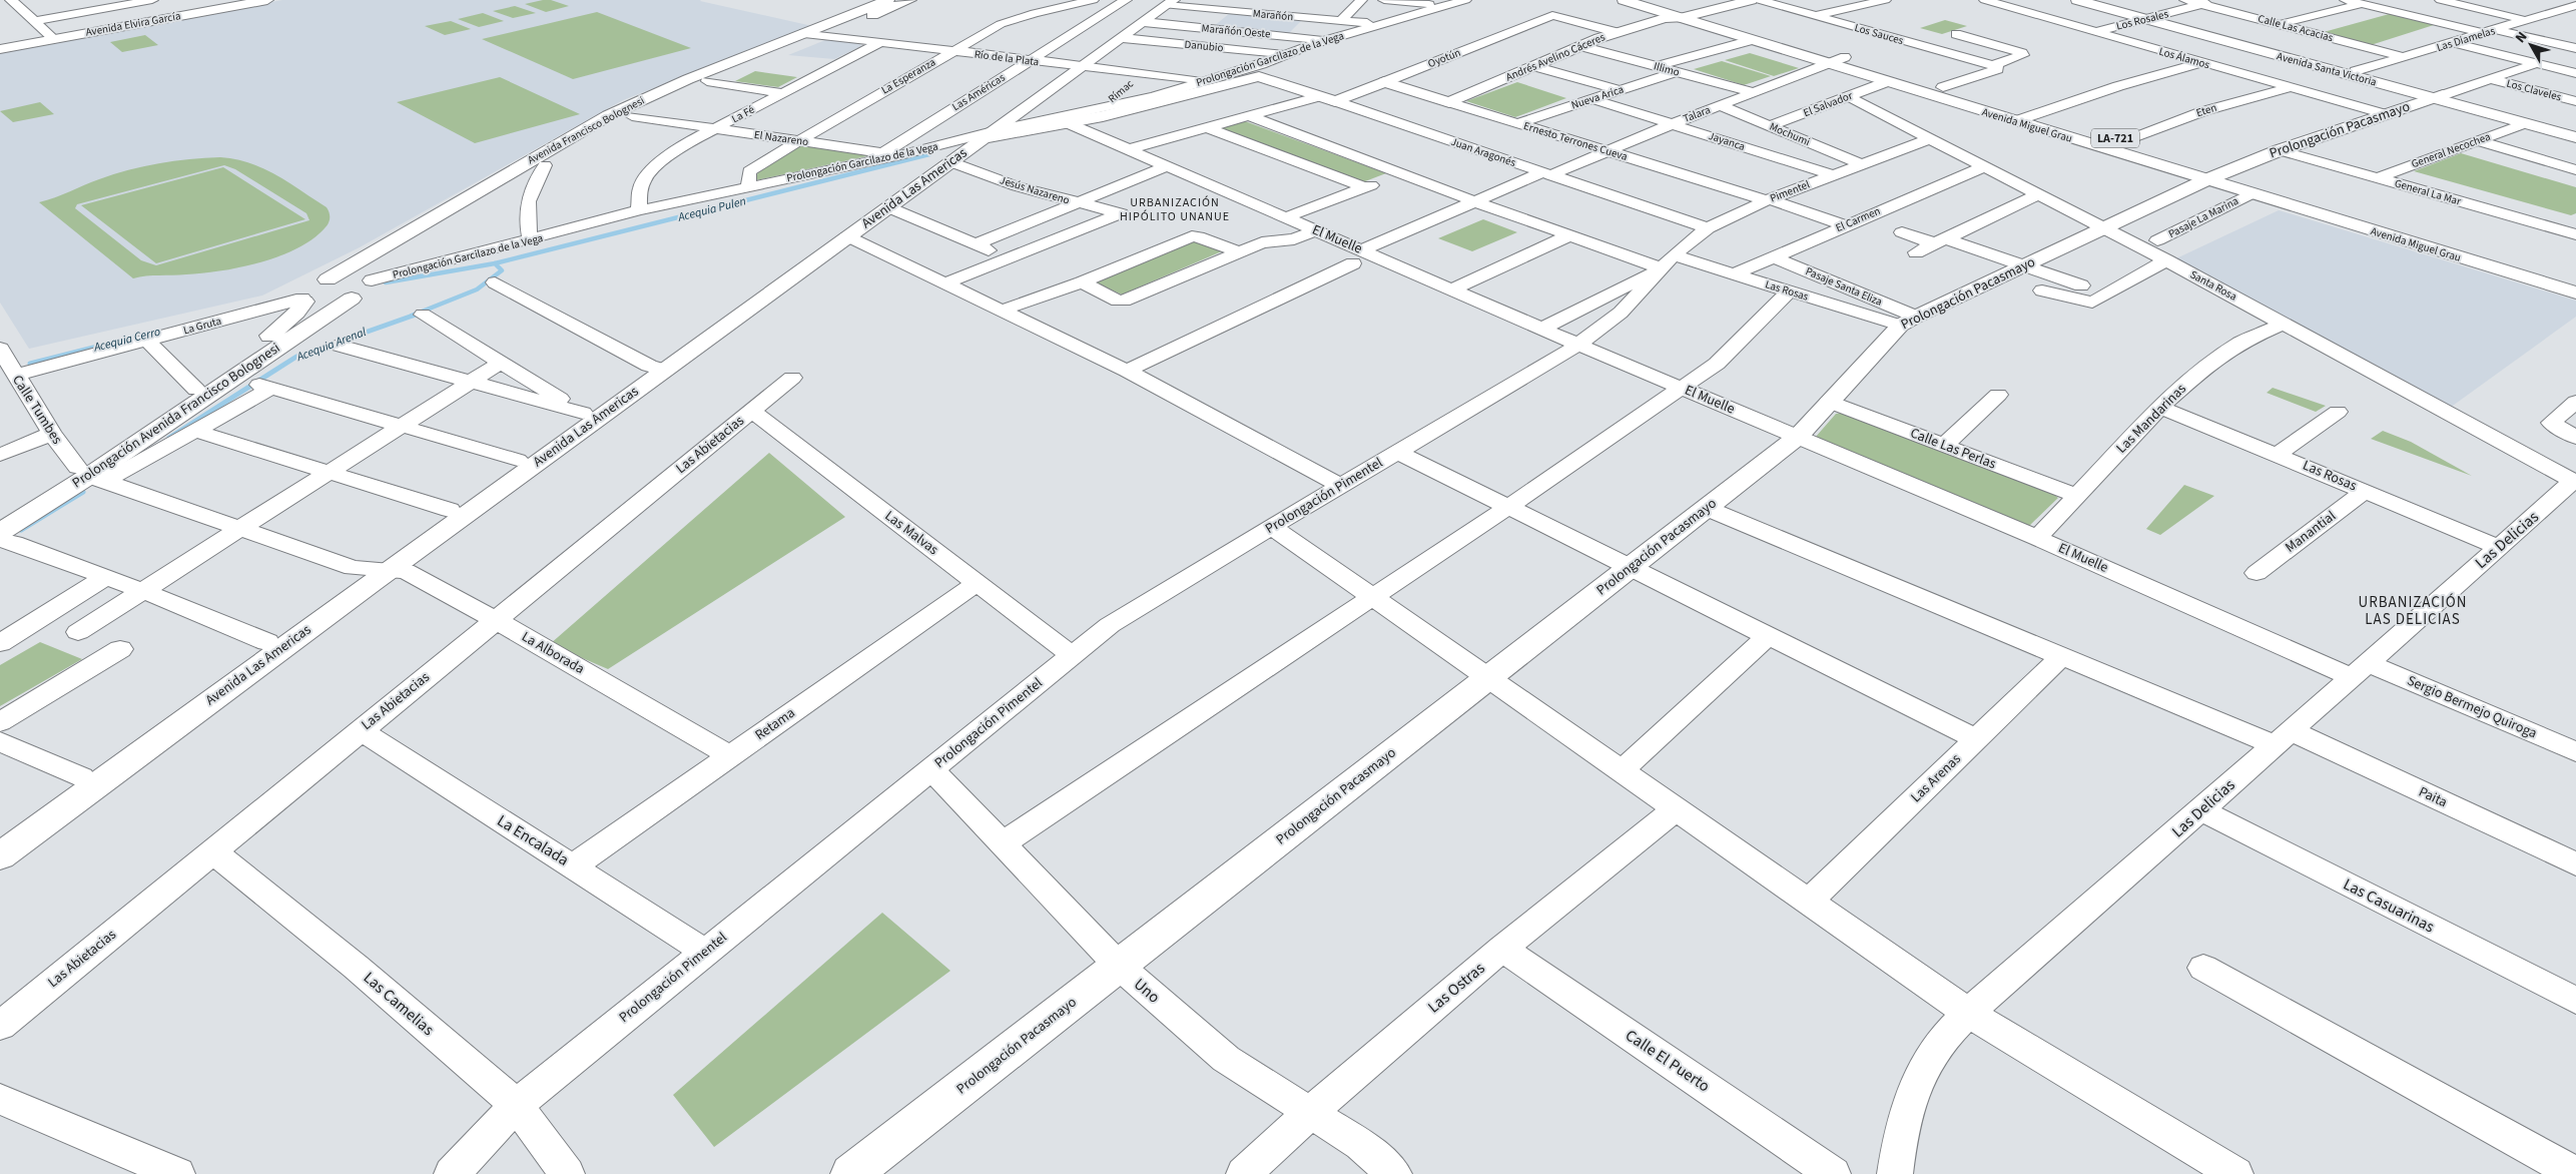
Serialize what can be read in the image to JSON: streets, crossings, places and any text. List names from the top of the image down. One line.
{"streets":{"main road":["Avenida Elvira García","Andrés Avelino Cáceres","Oyotún","Avenida Santa Victoria","Avenida Miguel Grau","Avenida Francisco Bolognesi","Prolongación Pacasmayo","LA-721","Ernesto Terrones Cueva","Juan Aragonés","Avenida Las Americas","Prolongación Avenida Francisco Bolognesi"],"street":["Marañón","Los Rosales","Calle Las Acacias","Marañón Oeste","Los Sauces","Las Diamelas","Danubio","Río de la Plata","Los Álamos","Prolongación Garcilazo de la Vega","Illimo","La Esperanza","Los Claveles","Rímac","Las Américas","Nueva Arica","El Salvador","Eten","La Fé","Talara","Mochumi","El Nazareno","Jayanca","General Necochea","Jesús Nazareno","Pimentel","General La Mar","Pasaje La Marina","El Carmen","El Muelle","Santa Rosa","Pasaje Santa Eliza","Las Rosas","La Gruta","Calle Tumbes","Las Mandarinas","Las Abietacias","Calle Las Perlas","Prolongación Pimentel","Manantial","Las Malvas","Las Delicias","La Alborada","Sergio Bermejo Quiroga","Retama","Las Arenas","Paita","La Encalada","Las Casuarinas","Las Ostras","Uno","Las Camelias","Calle El Puerto"]},"crossings":[["Marañón","Prolongación Garcilazo de la Vega"],["Marañón","Avenida Las Americas"],["Los Rosales","Calle Las Acacias"],["Los Rosales","Los Álamos"],["Los Rosales","Avenida Santa Victoria"],["Calle Las Acacias","Las Diamelas"],["Marañón Oeste","Prolongación Garcilazo de la Vega"],["Marañón Oeste","Avenida Las Americas"],["Las Diamelas","Avenida Santa Victoria"],["Danubio","Prolongación Garcilazo de la Vega"],["Danubio","Avenida Las Americas"],["Andrés Avelino Cáceres","Oyotún"],["Andrés Avelino Cáceres","Illimo"],["Andrés Avelino Cáceres","Avenida Miguel Grau"],["Andrés Avelino Cáceres","Ernesto Terrones Cueva"],["Río de la Plata","Prolongación Garcilazo de la Vega"],["Río de la Plata","La Esperanza"],["Río de la Plata","Rímac"],["Río de la Plata","Las Américas"],["Río de la Plata","La Fé"],["Río de la Plata","Avenida Francisco Bolognesi"],["Río de la Plata","Avenida Las Americas"],["Oyotún","Ernesto Terrones Cueva"],["Oyotún","Juan Aragonés"],["Oyotún","El Muelle"],["Oyotún","Las Rosas"],["Los Álamos","Eten"],["Los Álamos","Prolongación Pacasmayo"],["Prolongación Garcilazo de la Vega","La Esperanza"],["Prolongación Garcilazo de la Vega","Rímac"],["Prolongación Garcilazo de la Vega","La Fé"],["Prolongación Garcilazo de la Vega","Avenida Francisco Bolognesi"],["Prolongación Garcilazo de la Vega","El Nazareno"],["Prolongación Garcilazo de la Vega","Avenida Las Americas"],["Prolongación Garcilazo de la Vega","Jesús Nazareno"],["Illimo","Nueva Arica"],["Illimo","Talara"],["Avenida Santa Victoria","Prolongación Pacasmayo"],["Avenida Santa Victoria","General Necochea"],["La Esperanza","El Nazareno"],["Los Claveles","Prolongación Pacasmayo"],["Las Américas","El Nazareno"],["Nueva Arica","Ernesto Terrones Cueva"],["Nueva Arica","Jayanca"],["El Salvador","Avenida Miguel Grau"],["El Salvador","Mochumi"],["El Salvador","Santa Rosa"],["Eten","Avenida Miguel Grau"],["La Fé","El Nazareno"],["Talara","Avenida Miguel Grau"],["Talara","Mochumi"],["Talara","Ernesto Terrones Cueva"],["Talara","Jayanca"],["Talara","Juan Aragonés"],["Talara","El Muelle"],["Talara","Las Rosas"],["Avenida Miguel Grau","Prolongación Pacasmayo"],["Avenida Miguel Grau","Pasaje La Marina"],["Avenida Francisco Bolognesi","El Nazareno"],["Avenida Francisco Bolognesi","Prolongación Avenida Francisco Bolognesi"],["Prolongación Pacasmayo","General La Mar"],["Prolongación Pacasmayo","El Muelle"],["Prolongación Pacasmayo","Santa Rosa"],["Prolongación Pacasmayo","Pasaje Santa Eliza"],["Prolongación Pacasmayo","Las Rosas"],["Prolongación Pacasmayo","Calle Las Perlas"],["Prolongación Pacasmayo","Paita"],["Prolongación Pacasmayo","Uno"],["Mochumi","Pimentel"],["Ernesto Terrones Cueva","Pimentel"],["Ernesto Terrones Cueva","El Carmen"],["Jayanca","Pimentel"],["General Necochea","General La Mar"],["Juan Aragonés","Pimentel"],["Avenida Las Americas","Jesús Nazareno"],["Avenida Las Americas","La Alborada"],["Pimentel","El Muelle"],["Pimentel","Santa Rosa"],["Pimentel","Las Rosas"],["Pimentel","Prolongación Pimentel"],["El Carmen","Santa Rosa"],["El Carmen","Pasaje Santa Eliza"],["El Carmen","Las Rosas"],["El Muelle","Las Mandarinas"],["El Muelle","Prolongación Pimentel"],["El Muelle","Las Delicias"],["El Muelle","Sergio Bermejo Quiroga"],["Santa Rosa","Las Mandarinas"],["Santa Rosa","Las Delicias"],["Pasaje Santa Eliza","Las Rosas"],["Las Rosas","Las Mandarinas"],["Las Rosas","Manantial"],["Las Rosas","Las Delicias"],["La Gruta","Calle Tumbes"],["La Gruta","Prolongación Avenida Francisco Bolognesi"],["Calle Tumbes","Prolongación Avenida Francisco Bolognesi"],["Calle Tumbes","La Alborada"],["Prolongación Avenida Francisco Bolognesi","La Alborada"],["Las Mandarinas","Calle Las Perlas"],["Las Abietacias","Las Malvas"],["Las Abietacias","La Alborada"],["Las Abietacias","La Encalada"],["Las Abietacias","Las Camelias"],["Prolongación Pimentel","Las Malvas"],["Prolongación Pimentel","La Encalada"],["Prolongación Pimentel","Uno"],["Prolongación Pimentel","Las Camelias"],["Las Malvas","Retama"],["Las Delicias","Sergio Bermejo Quiroga"],["Las Delicias","Paita"],["Las Delicias","Las Casuarinas"],["La Alborada","Retama"],["Retama","La Encalada"],["Las Arenas","Paita"],["Las Ostras","Uno"],["Las Ostras","Calle El Puerto"]],"districts":["URBANIZACIÓN HIPÓLITO UNANUE","URBANIZACIÓN LAS DELICIAS"],"water":["Acequia Pulen","Acequia Cerro","Acequia Arenal"],"north":"top left"}
